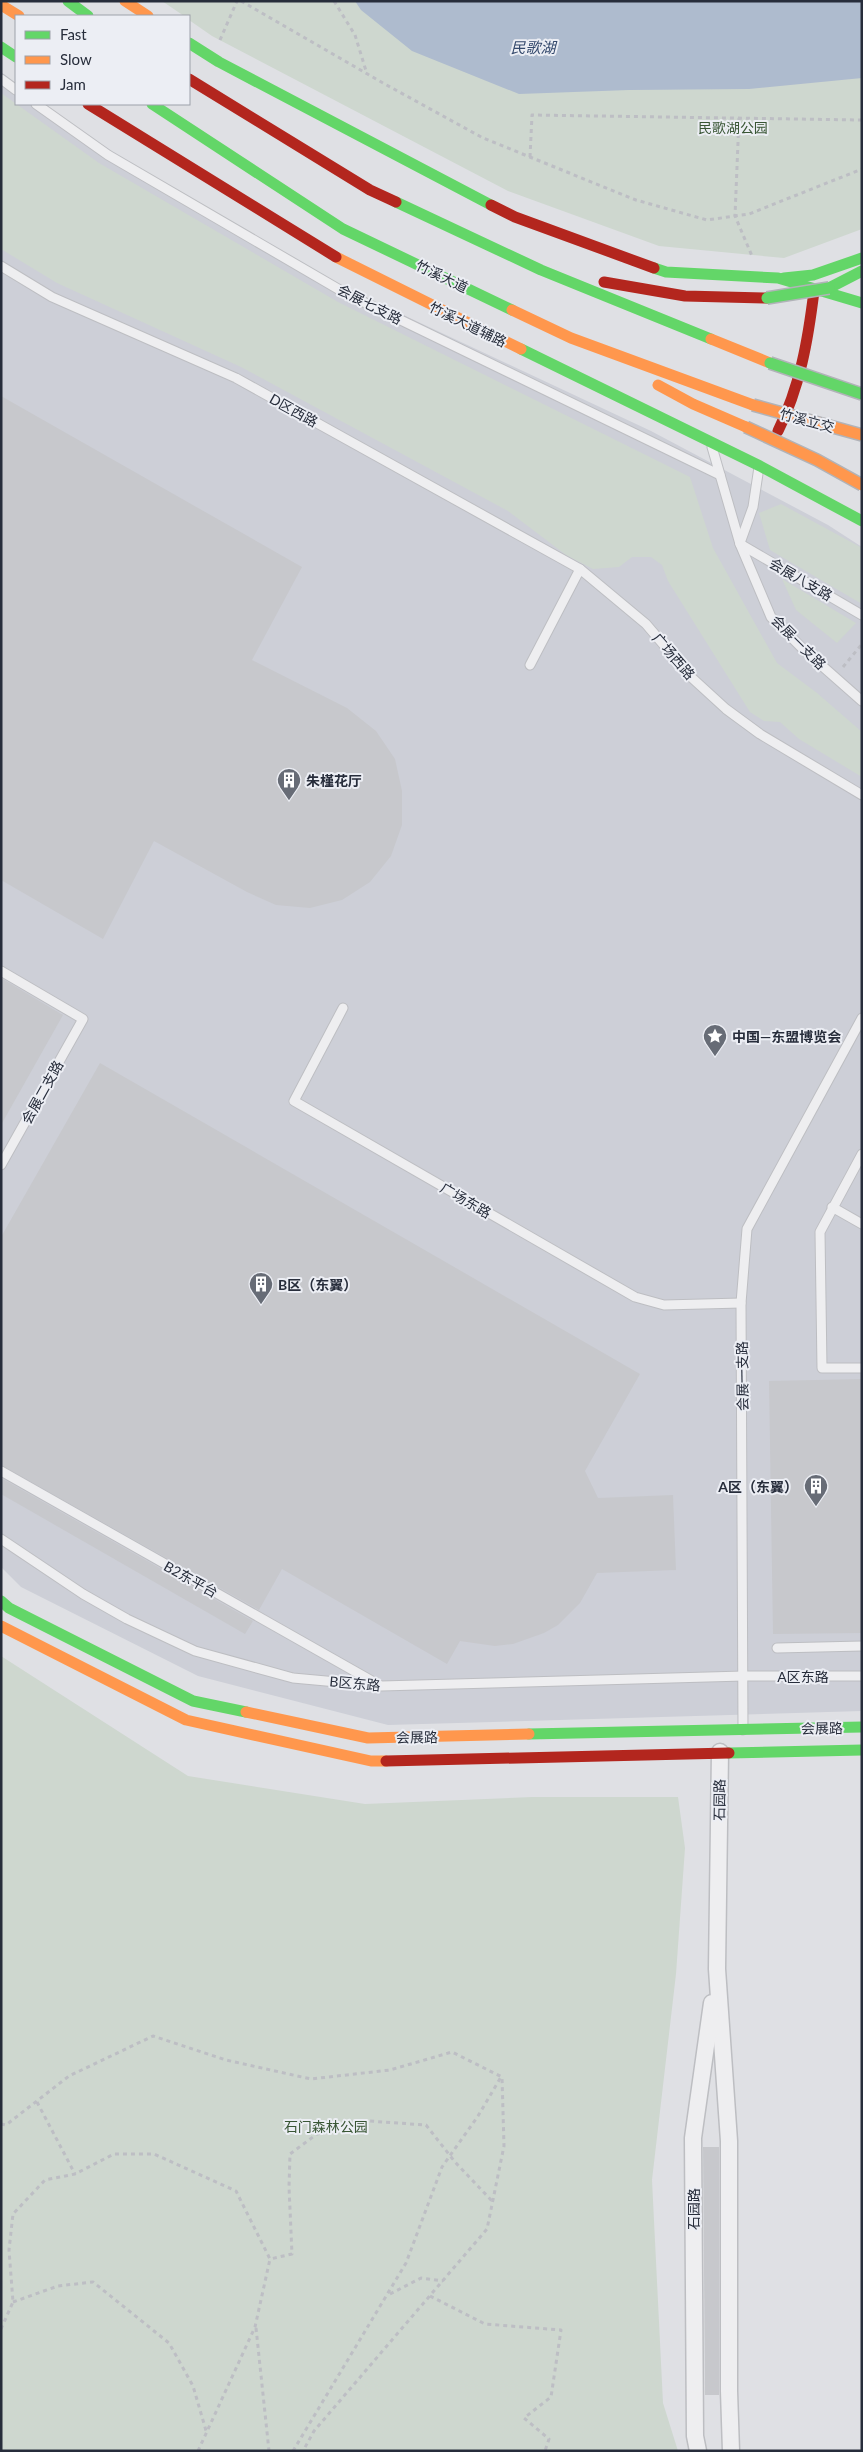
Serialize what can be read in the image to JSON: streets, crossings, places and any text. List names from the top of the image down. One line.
{"streets":{"main road":["竹溪大道","竹溪大道辅路","竹溪立交","会展路"],"street":["石园路"],"lane":["会展七支路","D区西路","会展八支路","会展一支路","广场西路","会展二支路","广场东路","B2东平台","A区东路","B区东路"]},"crossings":[["竹溪大道","竹溪立交"],["会展七支路","会展一支路"],["竹溪大道辅路","会展一支路"],["D区西路","广场西路"],["会展八支路","会展一支路"],["会展一支路","广场东路"],["会展一支路","A区东路"],["会展一支路","B区东路"],["会展一支路","会展路"],["B2东平台","B区东路"],["A区东路","B区东路"],["会展路","石园路"]],"water":["民歌湖"],"parks":["民歌湖公园","石门森林公园"],"places":{"building":["朱槿花厅","B区（东翼）","A区（东翼）"],"place":["中国—东盟博览会"]},"legend":["Fast","Slow","Jam"]}
